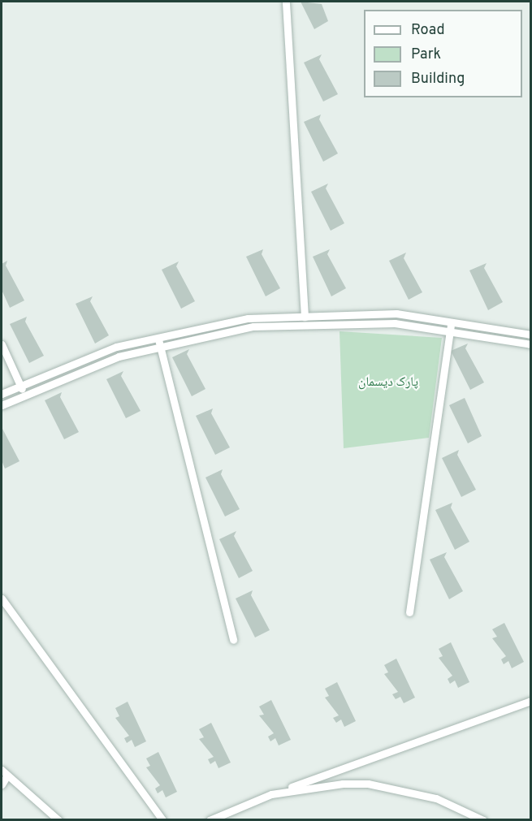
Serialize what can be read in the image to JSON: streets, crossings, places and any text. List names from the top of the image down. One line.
{"parks":["پارک دیسمان"],"legend":["Road","Park","Building"]}
